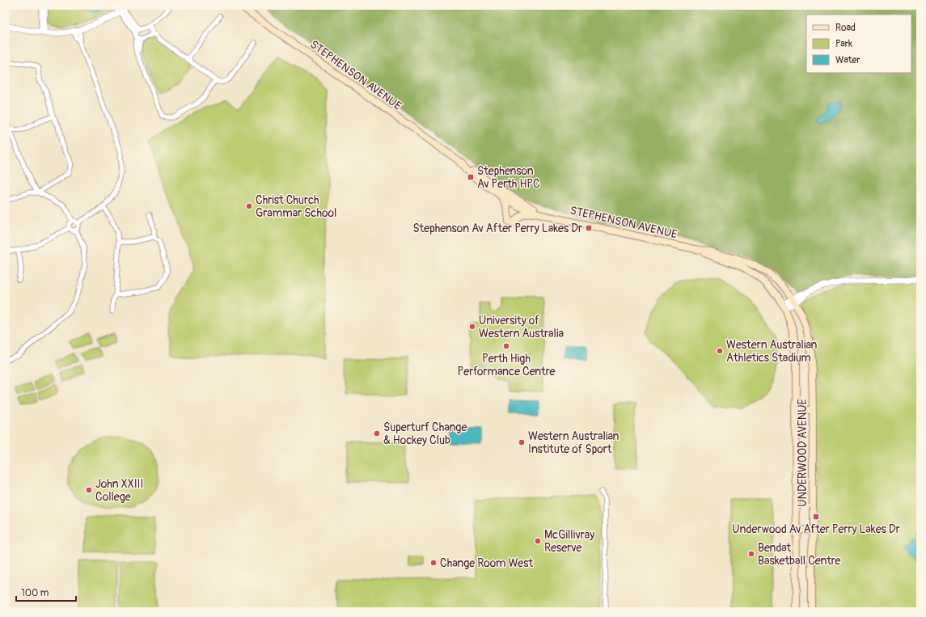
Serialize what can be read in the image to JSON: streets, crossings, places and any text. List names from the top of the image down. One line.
{"streets":{"main road":["STEPHENSON AVENUE","UNDERWOOD AVENUE"]},"crossings":[["STEPHENSON AVENUE","UNDERWOOD AVENUE"]],"places":{"transit":["Stephenson Av Perth HPC","Stephenson Av After Perry Lakes Dr","Underwood Av After Perry Lakes Dr"],"other":["Christ Church Grammar School","University of Western Australia","Perth High Performance Centre","Western Australian Athletics Stadium","Superturf Change & Hockey Club","Western Australian Institute of Sport","John XXIII College","McGillivray Reserve","Bendat Basketball Centre","Change Room West"]},"legend":["Road","Park","Water"],"scale_bar":"100 m"}
